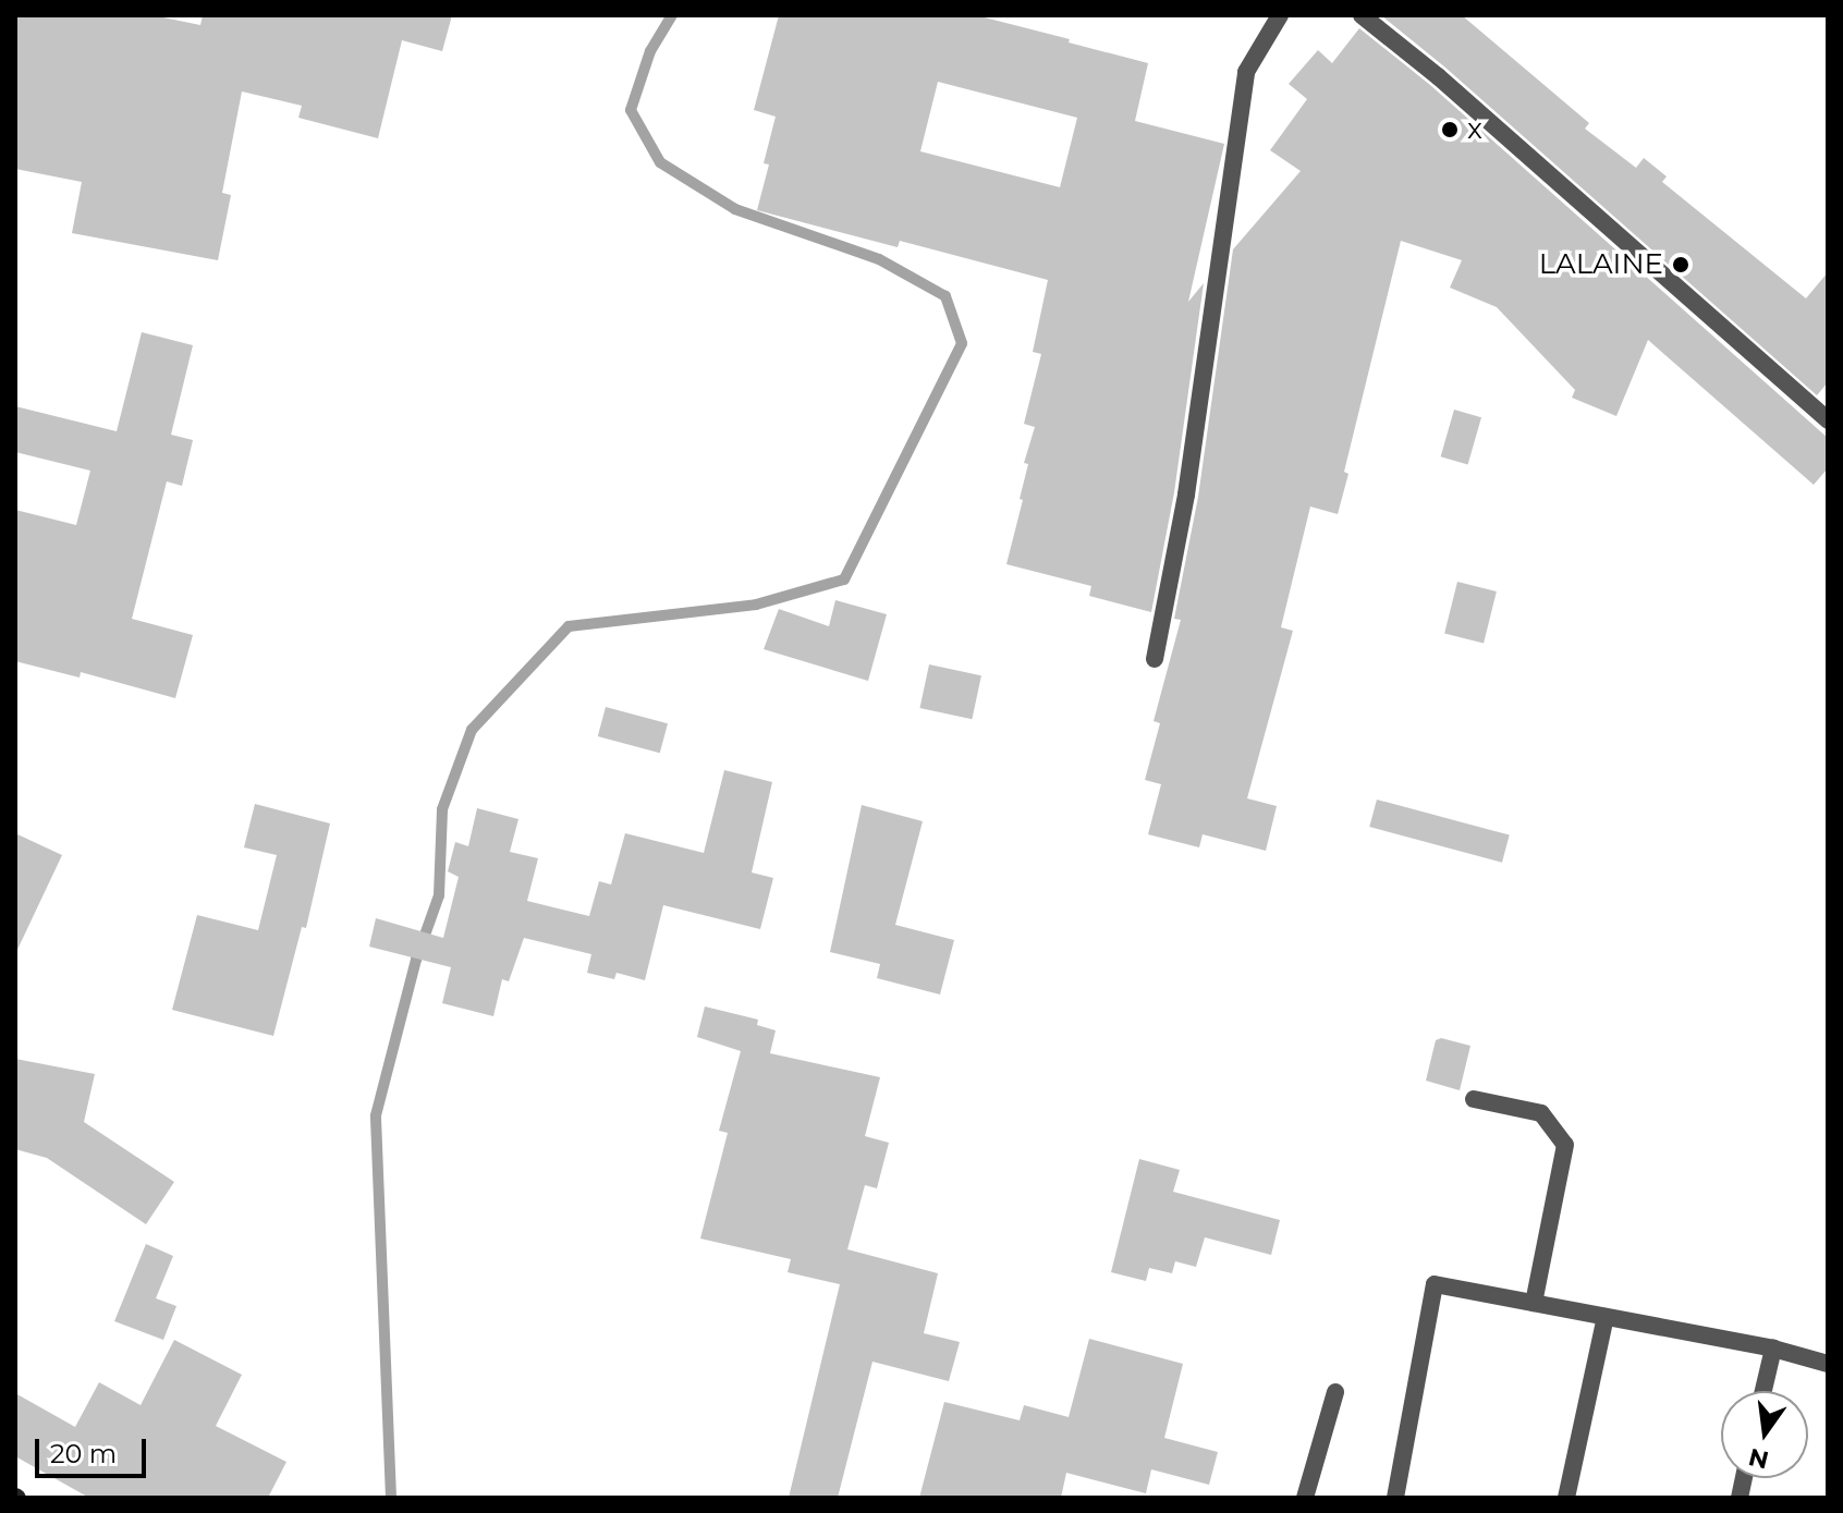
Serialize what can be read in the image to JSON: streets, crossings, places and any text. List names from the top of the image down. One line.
{"places":["x","LALAINE"],"scale_bar":"20 m","north":"bottom"}
